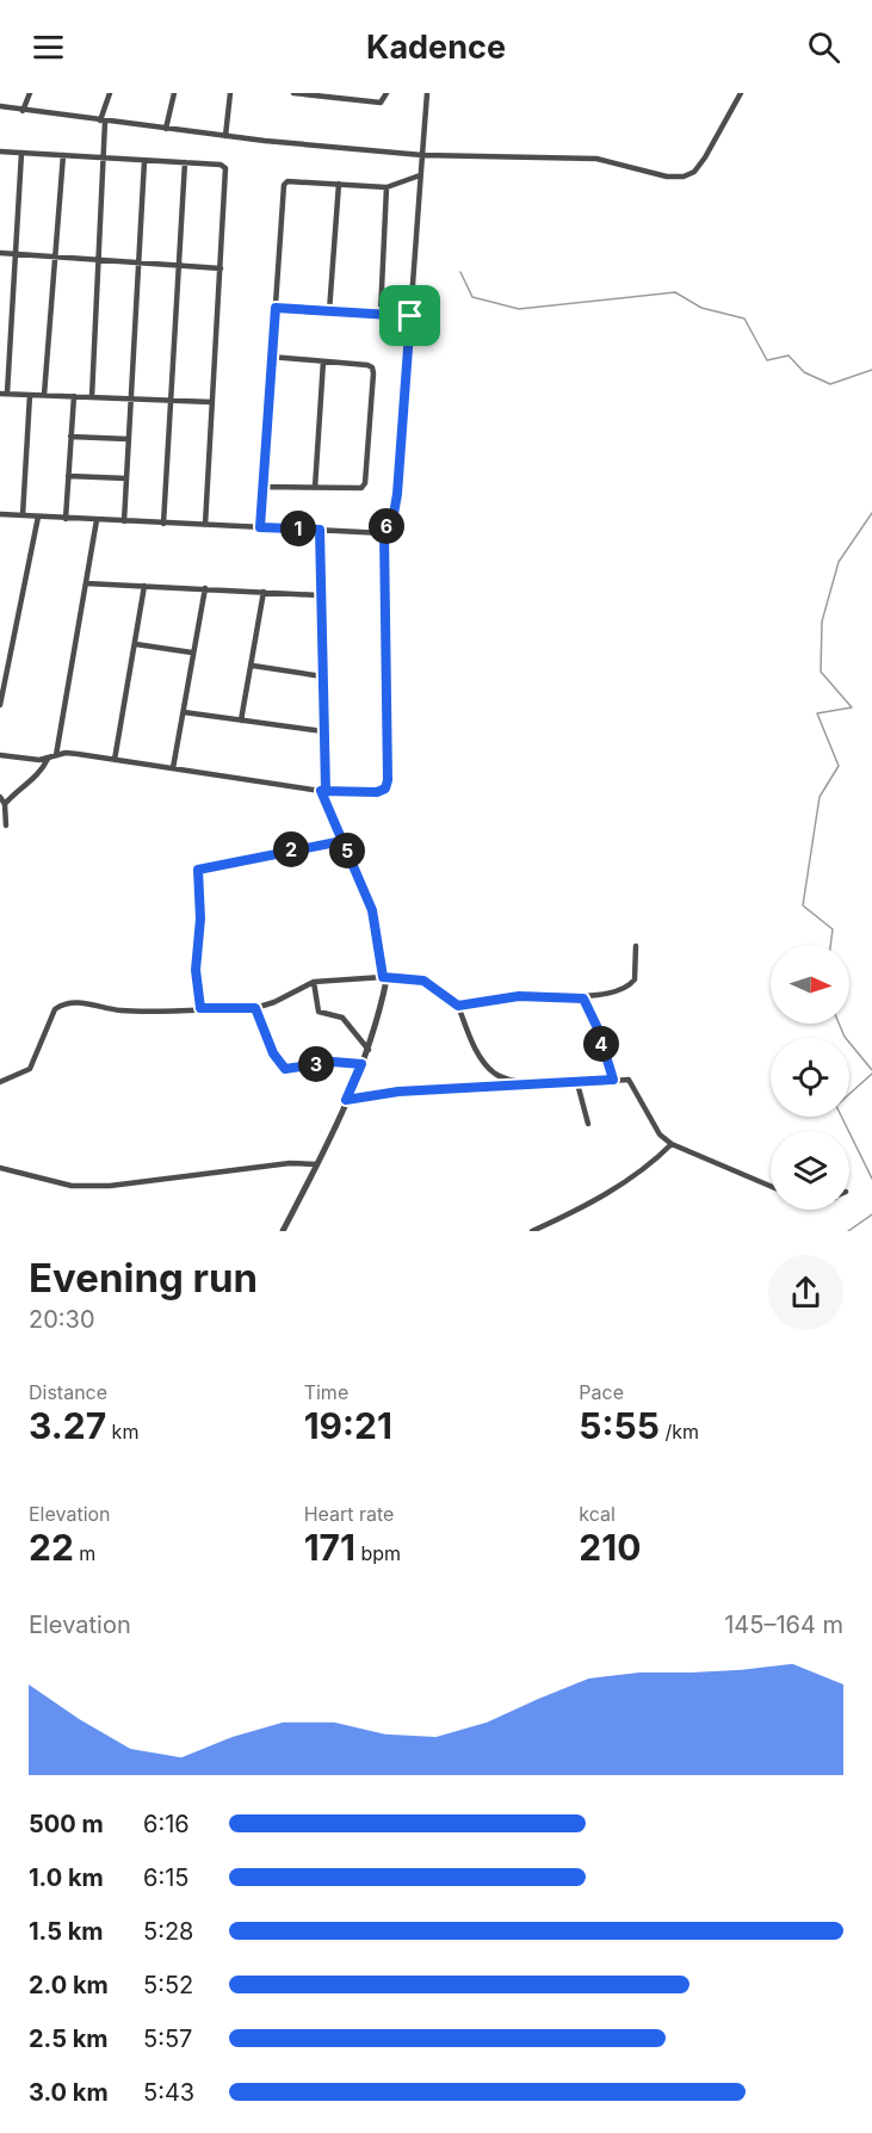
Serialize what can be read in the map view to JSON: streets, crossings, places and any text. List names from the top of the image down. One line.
{"north":"right","page":{"header":"Kadence","pins":["6","1","2","5","4","3"],"heading":["Evening run","20:30"],"stats":[["Distance","3.27 km"],["Time","19:21"],["Pace","5:55 /km"],["Elevation","22 m"],["Heart rate","171 bpm"],["kcal","210"]],"chart":["Elevation","145–164 m"],"list":[{"name":"500 m","note":"6:16"},{"name":"1.0 km","note":"6:15"},{"name":"1.5 km","note":"5:28"},{"name":"2.0 km","note":"5:52"},{"name":"2.5 km","note":"5:57"},{"name":"3.0 km","note":"5:43"}]}}
